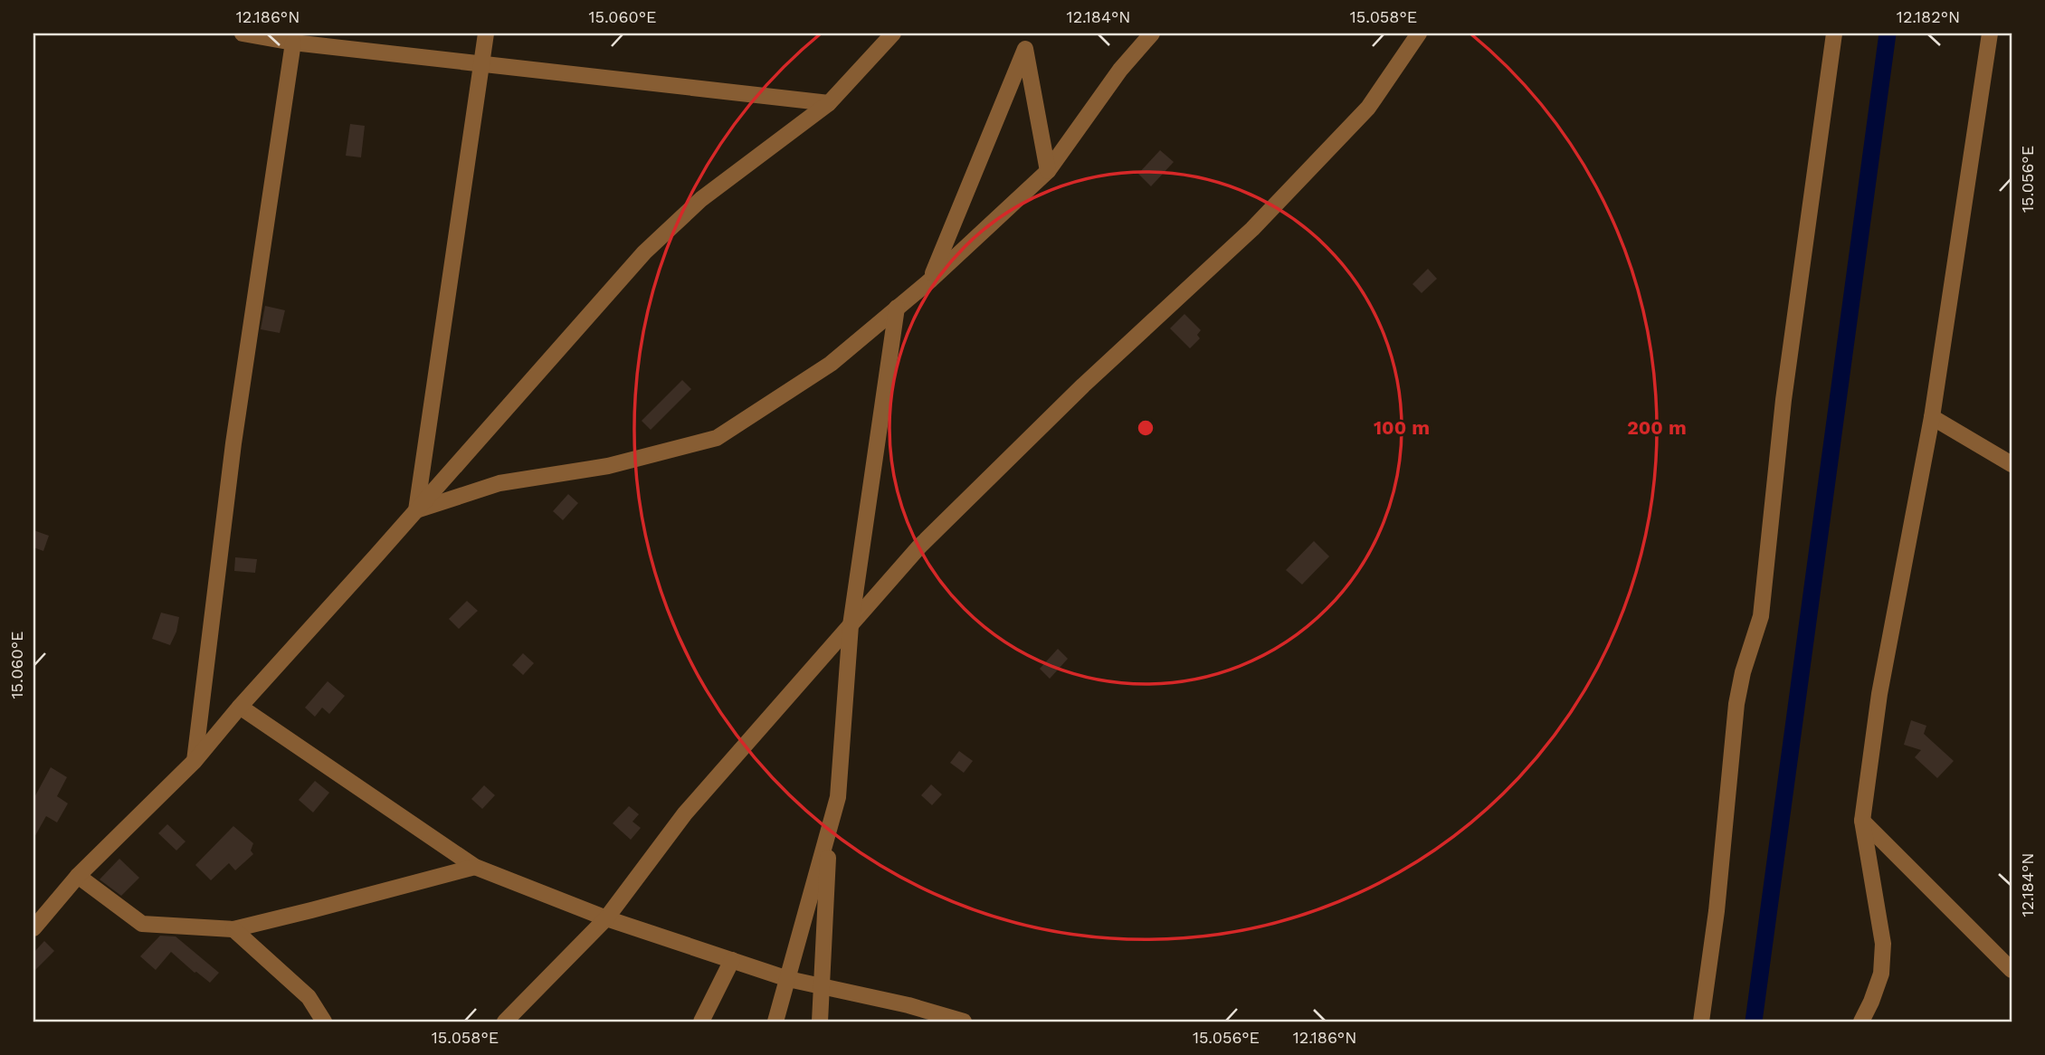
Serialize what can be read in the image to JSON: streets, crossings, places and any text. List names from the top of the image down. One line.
{"coordinates":["12.186°N","15.060°E","12.184°N","15.058°E","12.182°N","15.056°E"],"rings":["100 m","200 m"]}
